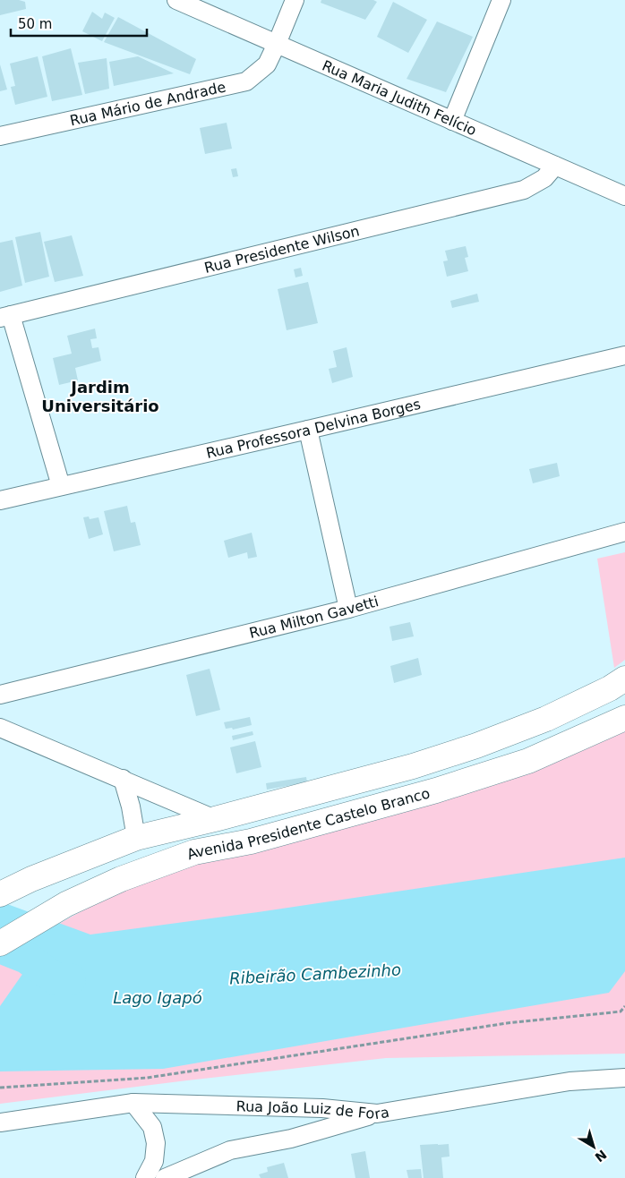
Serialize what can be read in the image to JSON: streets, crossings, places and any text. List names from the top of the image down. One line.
{"streets":{"main road":["Avenida Presidente Castelo Branco"],"street":["Rua Maria Judith Felício","Rua Mário de Andrade","Rua Presidente Wilson","Rua Professora Delvina Borges","Rua Milton Gavetti","Rua João Luiz de Fora"]},"crossings":[["Rua Maria Judith Felício","Rua Mário de Andrade"],["Rua Maria Judith Felício","Rua Presidente Wilson"]],"districts":["Jardim Universitário"],"water":["Ribeirão Cambezinho","Lago Igapó"],"scale_bar":"50 m","north":"bottom right"}
